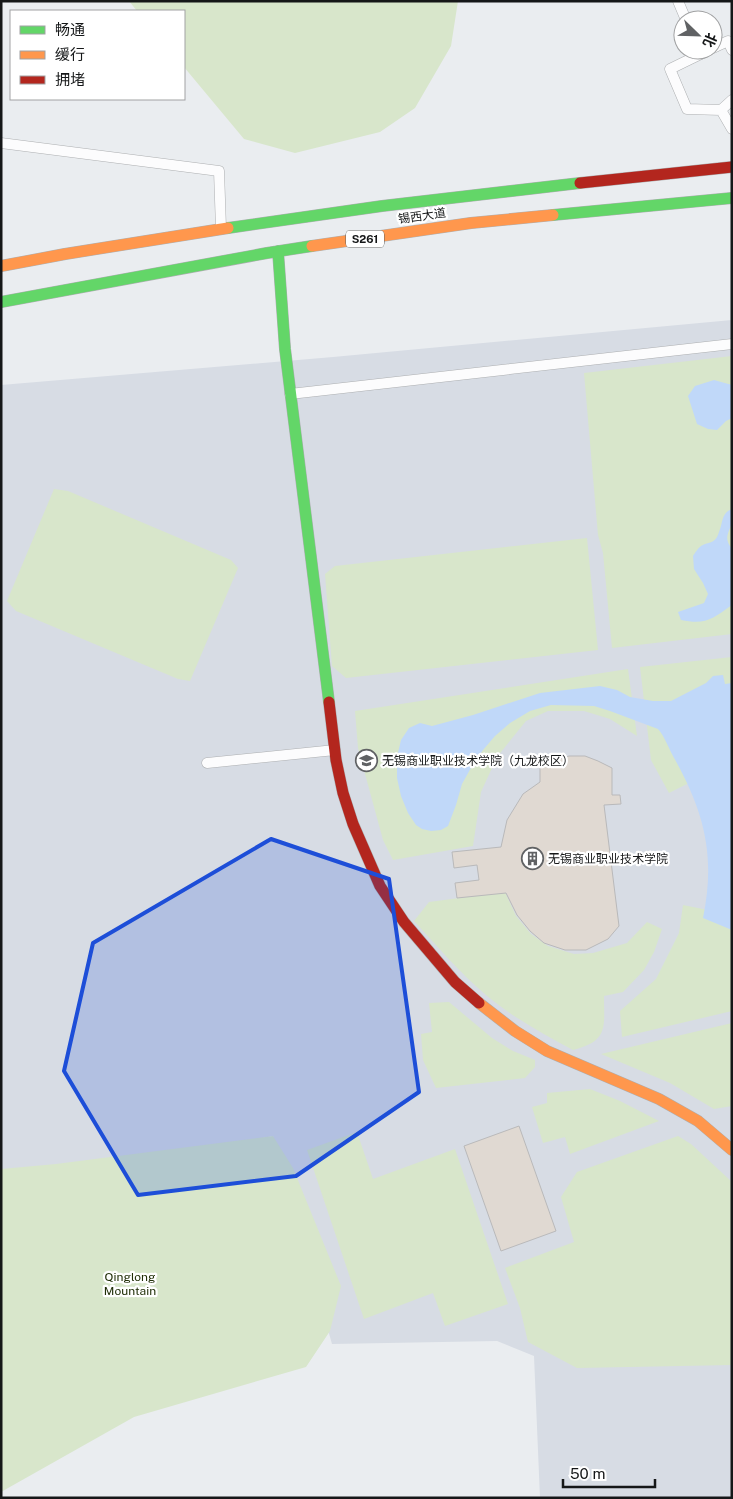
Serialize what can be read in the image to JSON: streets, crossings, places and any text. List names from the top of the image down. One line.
{"streets":{"main road":["锡西大道","S261"]},"parks":["Qinglong Mountain"],"places":{"school or university":["无锡商业职业技术学院（九龙校区）"],"building":["无锡商业职业技术学院"]},"legend":["畅通","缓行","拥堵"],"scale_bar":"50 m","north":"bottom right"}
